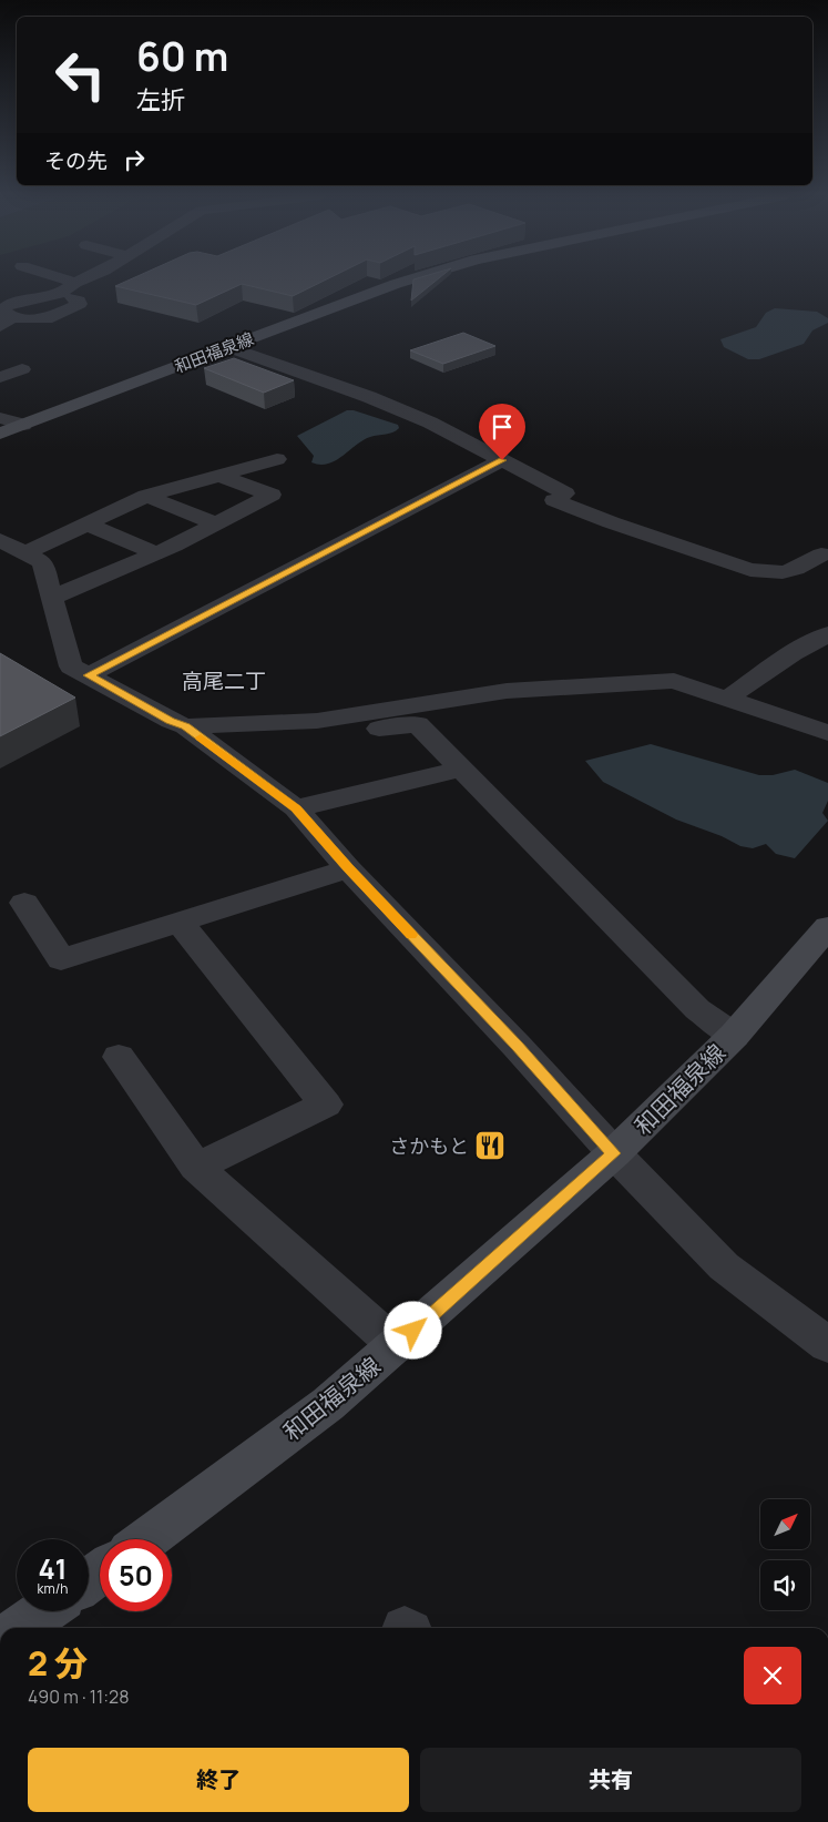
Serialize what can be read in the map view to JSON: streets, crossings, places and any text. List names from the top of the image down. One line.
{"streets":{"main road":["和田福泉線"]},"districts":["高尾二丁"],"places":{"restaurant":["さかもと"]},"north":"top right","page":{"turn":["60 m","左折"],"then":"その先","speed":"41 km/h","limit":"50","heading":["2 分","490 m · 11:28"],"buttons":["終了","共有"]}}
